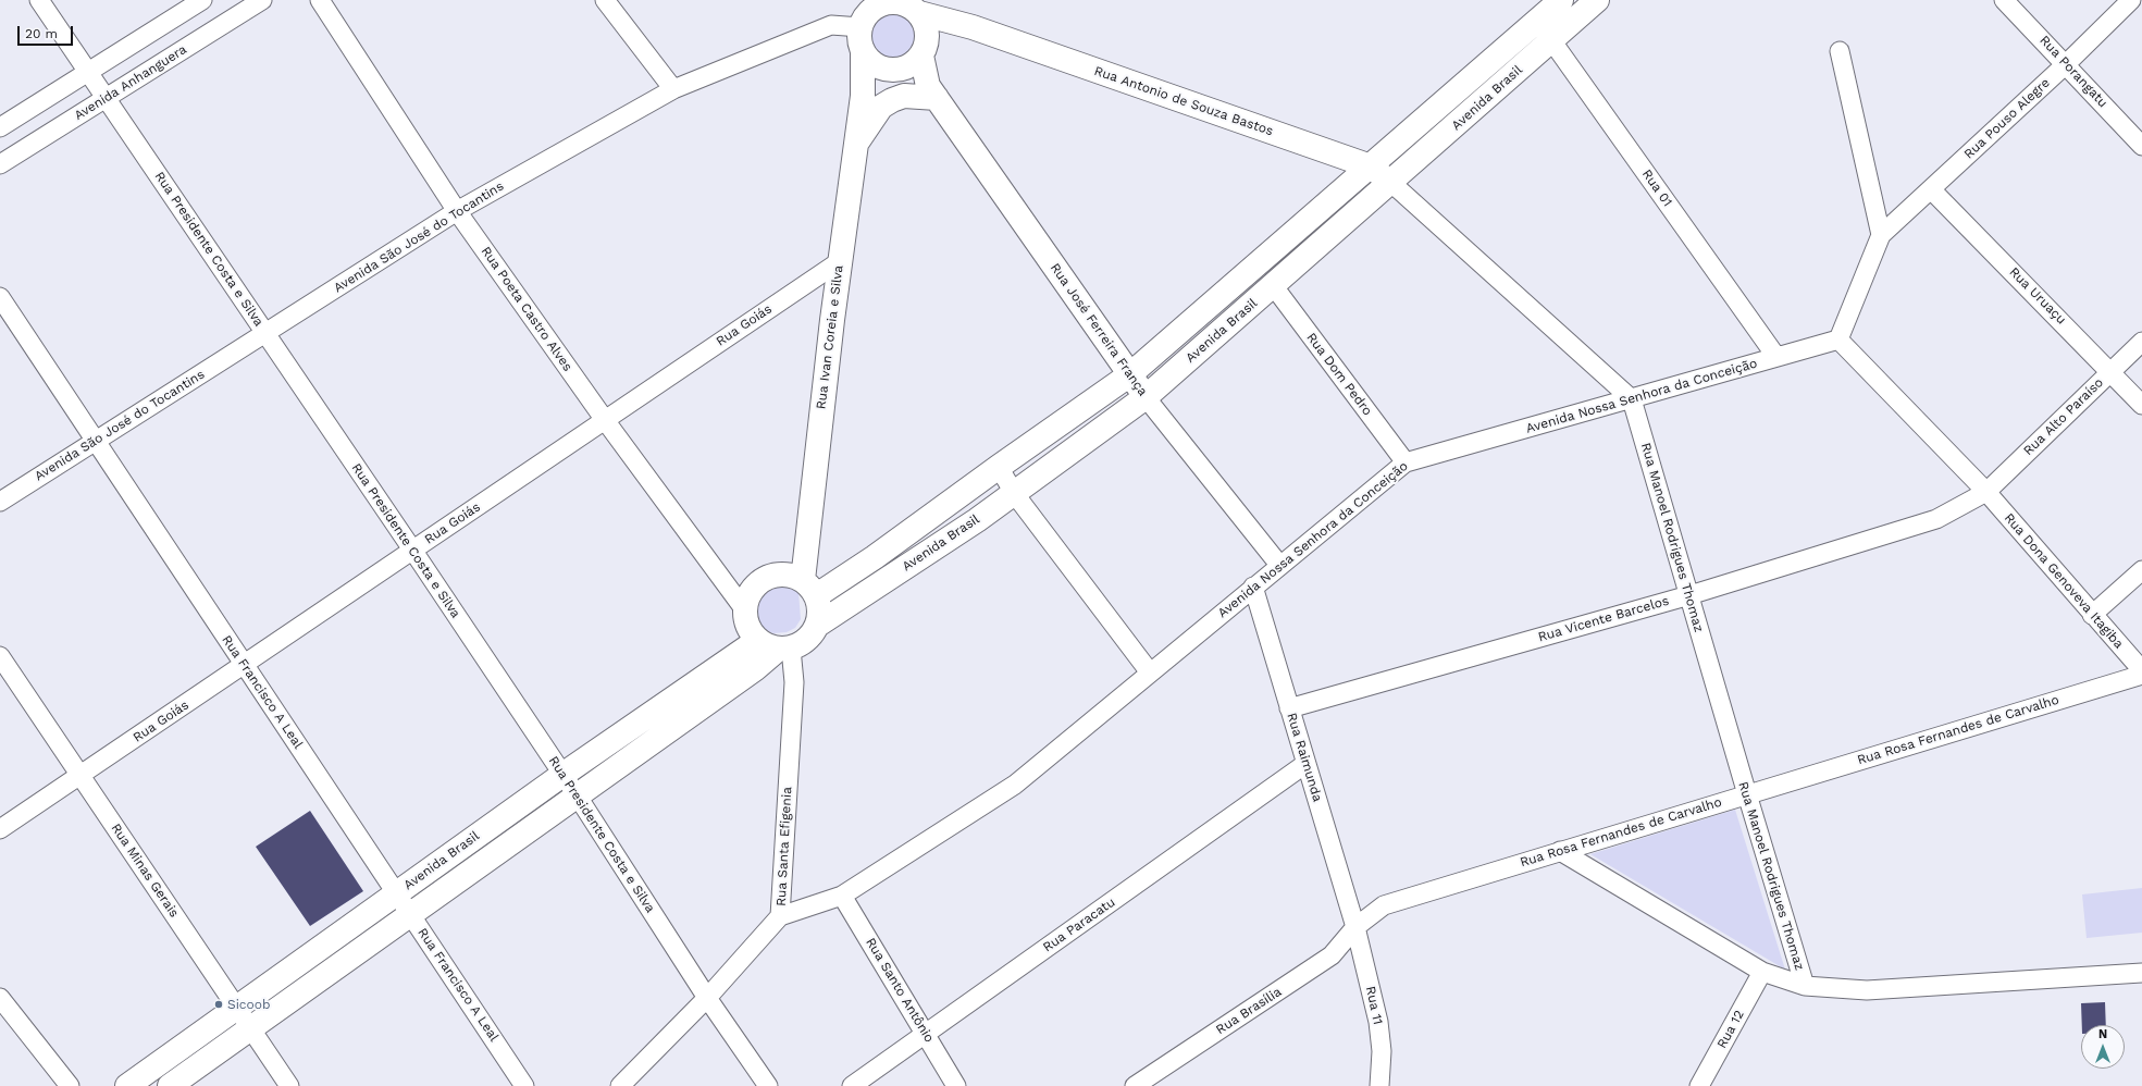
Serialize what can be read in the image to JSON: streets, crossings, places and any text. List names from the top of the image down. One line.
{"streets":{"street":["Rua Porangatu","Avenida Anhanguera","Avenida Brasil","Rua Antonio de Souza Bastos","Rua Pouso Alegre","Rua 01","Avenida São José do Tocantins","Rua Presidente Costa e Silva","Rua Uruaçu","Rua Poeta Castro Alves","Rua Goiás","Rua José Ferreira França","Rua Ivan Coreia e Silva","Rua Dom Pedro","Avenida Nossa Senhora da Conceição","Rua Alto Paraíso","Rua Manoel Rodrigues Thomaz","Rua Dona Genoveva Itagiba","Rua Vicente Barcelos","Rua Francisco A Leal","Rua Rosa Fernandes de Carvalho","Rua Raimunda","Rua Santa Efigenia","Rua Minas Gerais","Rua Paracatu","Rua Santo Antônio","Rua 11","Rua Brasília","Rua 12"]},"crossings":[["Rua Porangatu","Rua Pouso Alegre"],["Avenida Anhanguera","Rua Presidente Costa e Silva"],["Avenida Brasil","Rua Antonio de Souza Bastos"],["Avenida Brasil","Rua 01"],["Avenida Brasil","Rua Presidente Costa e Silva"],["Avenida Brasil","Rua Poeta Castro Alves"],["Avenida Brasil","Rua José Ferreira França"],["Avenida Brasil","Rua Ivan Coreia e Silva"],["Avenida Brasil","Rua Dom Pedro"],["Avenida Brasil","Rua Francisco A Leal"],["Avenida Brasil","Rua Santa Efigenia"],["Avenida Brasil","Rua Minas Gerais"],["Rua Antonio de Souza Bastos","Avenida São José do Tocantins"],["Rua Antonio de Souza Bastos","Rua José Ferreira França"],["Rua Antonio de Souza Bastos","Rua Ivan Coreia e Silva"],["Rua Pouso Alegre","Rua Uruaçu"],["Rua 01","Avenida Nossa Senhora da Conceição"],["Avenida São José do Tocantins","Rua Presidente Costa e Silva"],["Avenida São José do Tocantins","Rua Poeta Castro Alves"],["Avenida São José do Tocantins","Rua José Ferreira França"],["Avenida São José do Tocantins","Rua Ivan Coreia e Silva"],["Avenida São José do Tocantins","Rua Francisco A Leal"],["Rua Presidente Costa e Silva","Rua Goiás"],["Rua Presidente Costa e Silva","Rua Santa Efigenia"],["Rua Uruaçu","Rua Alto Paraíso"],["Rua Poeta Castro Alves","Rua Goiás"],["Rua Poeta Castro Alves","Rua Ivan Coreia e Silva"],["Rua Poeta Castro Alves","Rua Santa Efigenia"],["Rua Goiás","Rua Ivan Coreia e Silva"],["Rua Goiás","Rua Francisco A Leal"],["Rua Goiás","Rua Minas Gerais"],["Rua José Ferreira França","Rua Ivan Coreia e Silva"],["Rua José Ferreira França","Avenida Nossa Senhora da Conceição"],["Rua Ivan Coreia e Silva","Rua Santa Efigenia"],["Rua Dom Pedro","Avenida Nossa Senhora da Conceição"],["Avenida Nossa Senhora da Conceição","Rua Manoel Rodrigues Thomaz"],["Avenida Nossa Senhora da Conceição","Rua Dona Genoveva Itagiba"],["Avenida Nossa Senhora da Conceição","Rua Raimunda"],["Avenida Nossa Senhora da Conceição","Rua Santa Efigenia"],["Avenida Nossa Senhora da Conceição","Rua Santo Antônio"],["Rua Alto Paraíso","Rua Dona Genoveva Itagiba"],["Rua Alto Paraíso","Rua Vicente Barcelos"],["Rua Manoel Rodrigues Thomaz","Rua Vicente Barcelos"],["Rua Manoel Rodrigues Thomaz","Rua Rosa Fernandes de Carvalho"],["Rua Dona Genoveva Itagiba","Rua Vicente Barcelos"],["Rua Vicente Barcelos","Rua Raimunda"],["Rua Rosa Fernandes de Carvalho","Rua Raimunda"],["Rua Rosa Fernandes de Carvalho","Rua 11"],["Rua Rosa Fernandes de Carvalho","Rua Brasília"],["Rua Raimunda","Rua Paracatu"],["Rua Raimunda","Rua 11"],["Rua Raimunda","Rua Brasília"],["Rua Paracatu","Rua Santo Antônio"],["Rua 11","Rua Brasília"]],"places":["Sicoob"],"scale_bar":"20 m","north":"top"}
